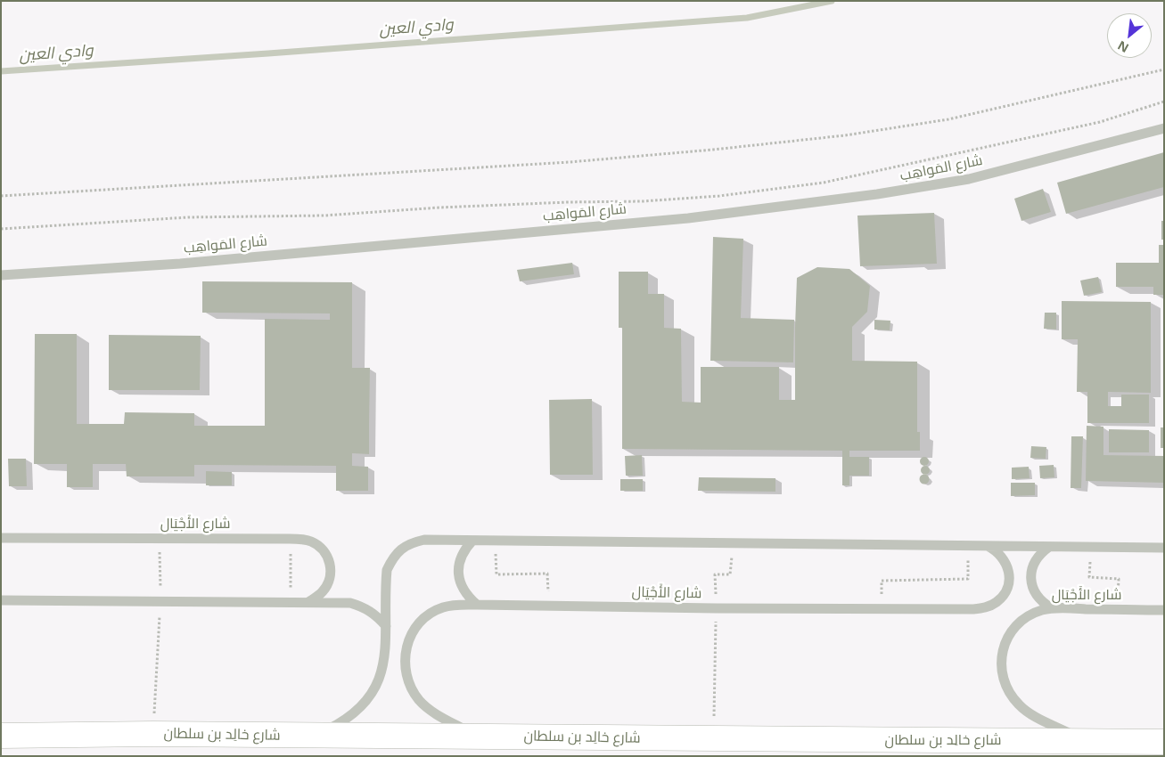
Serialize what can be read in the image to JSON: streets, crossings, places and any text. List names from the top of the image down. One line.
{"streets":{"main road":["شارع خالِد بن سلطان"],"lane":["شارع المَواهِب","شارع الأَجْيَال"]},"crossings":[["شارع الأَجْيَال","شارع خالِد بن سلطان"]],"water":["وادي العين"],"north":"bottom left"}
